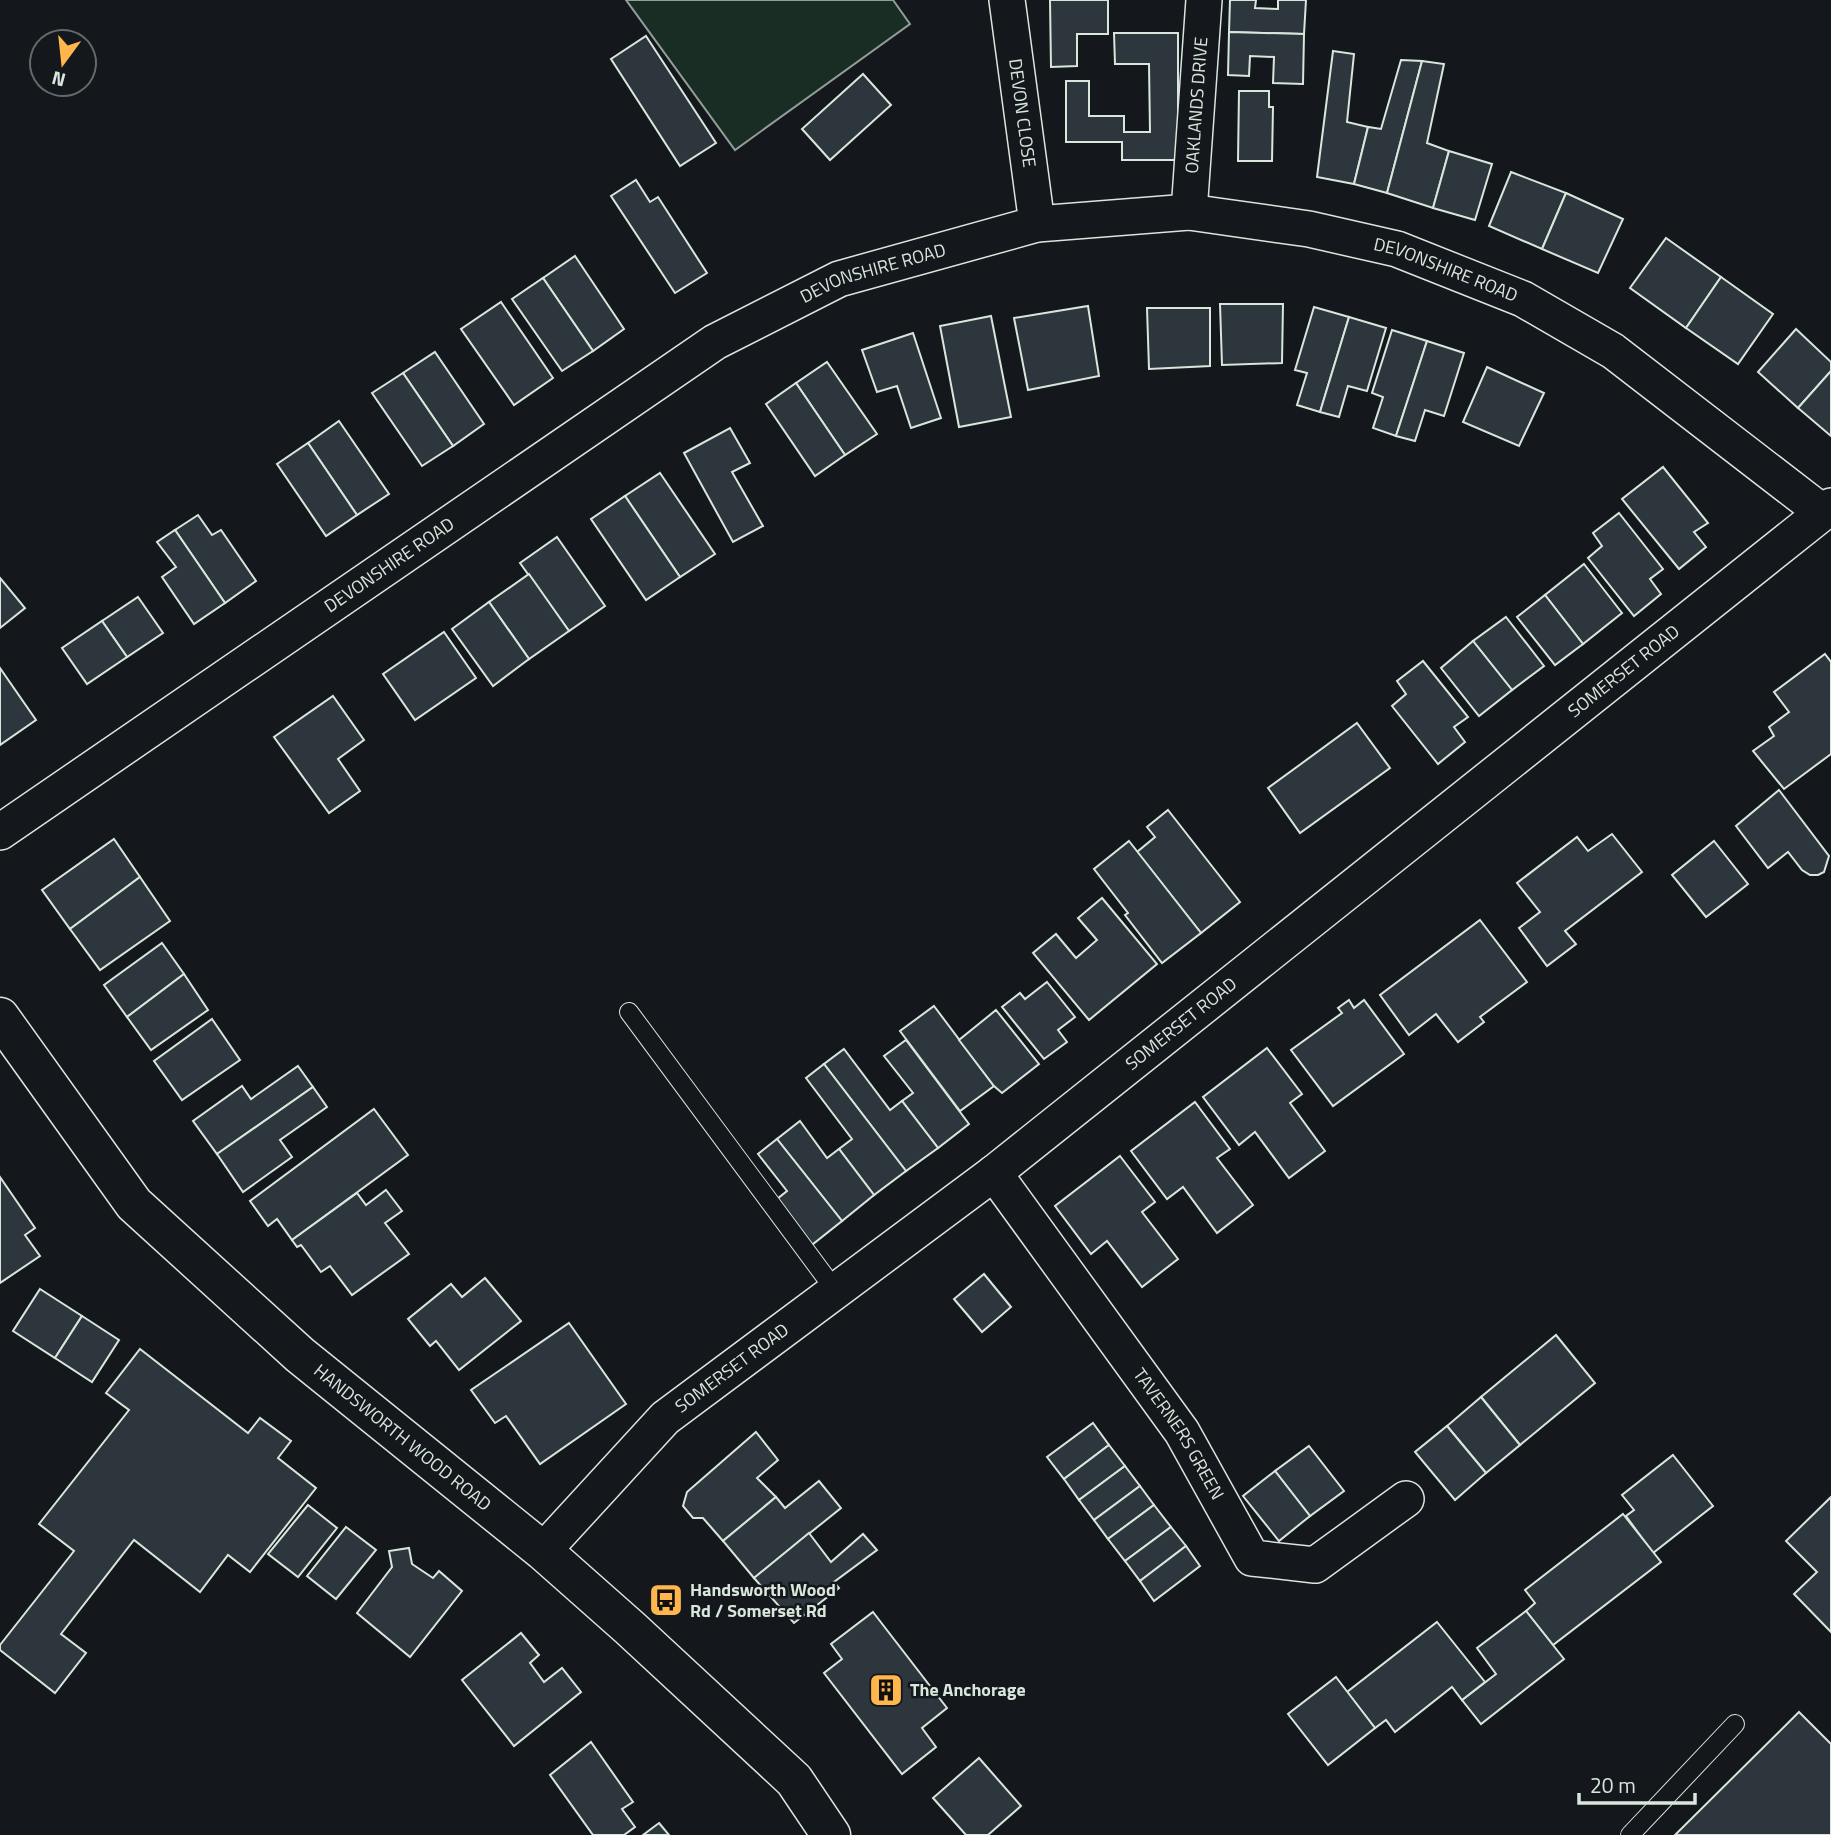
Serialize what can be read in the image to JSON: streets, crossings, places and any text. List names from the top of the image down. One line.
{"streets":{"main road":["HANDSWORTH WOOD ROAD"],"street":["OAKLANDS DRIVE","DEVON CLOSE","DEVONSHIRE ROAD","SOMERSET ROAD","TAVERNERS GREEN"]},"crossings":[["OAKLANDS DRIVE","DEVONSHIRE ROAD"],["DEVON CLOSE","DEVONSHIRE ROAD"],["DEVONSHIRE ROAD","SOMERSET ROAD"],["SOMERSET ROAD","TAVERNERS GREEN"],["SOMERSET ROAD","HANDSWORTH WOOD ROAD"]],"places":{"bus stop":["Handsworth Wood Rd / Somerset Rd"],"building":["The Anchorage"]},"scale_bar":"20 m","north":"bottom"}
